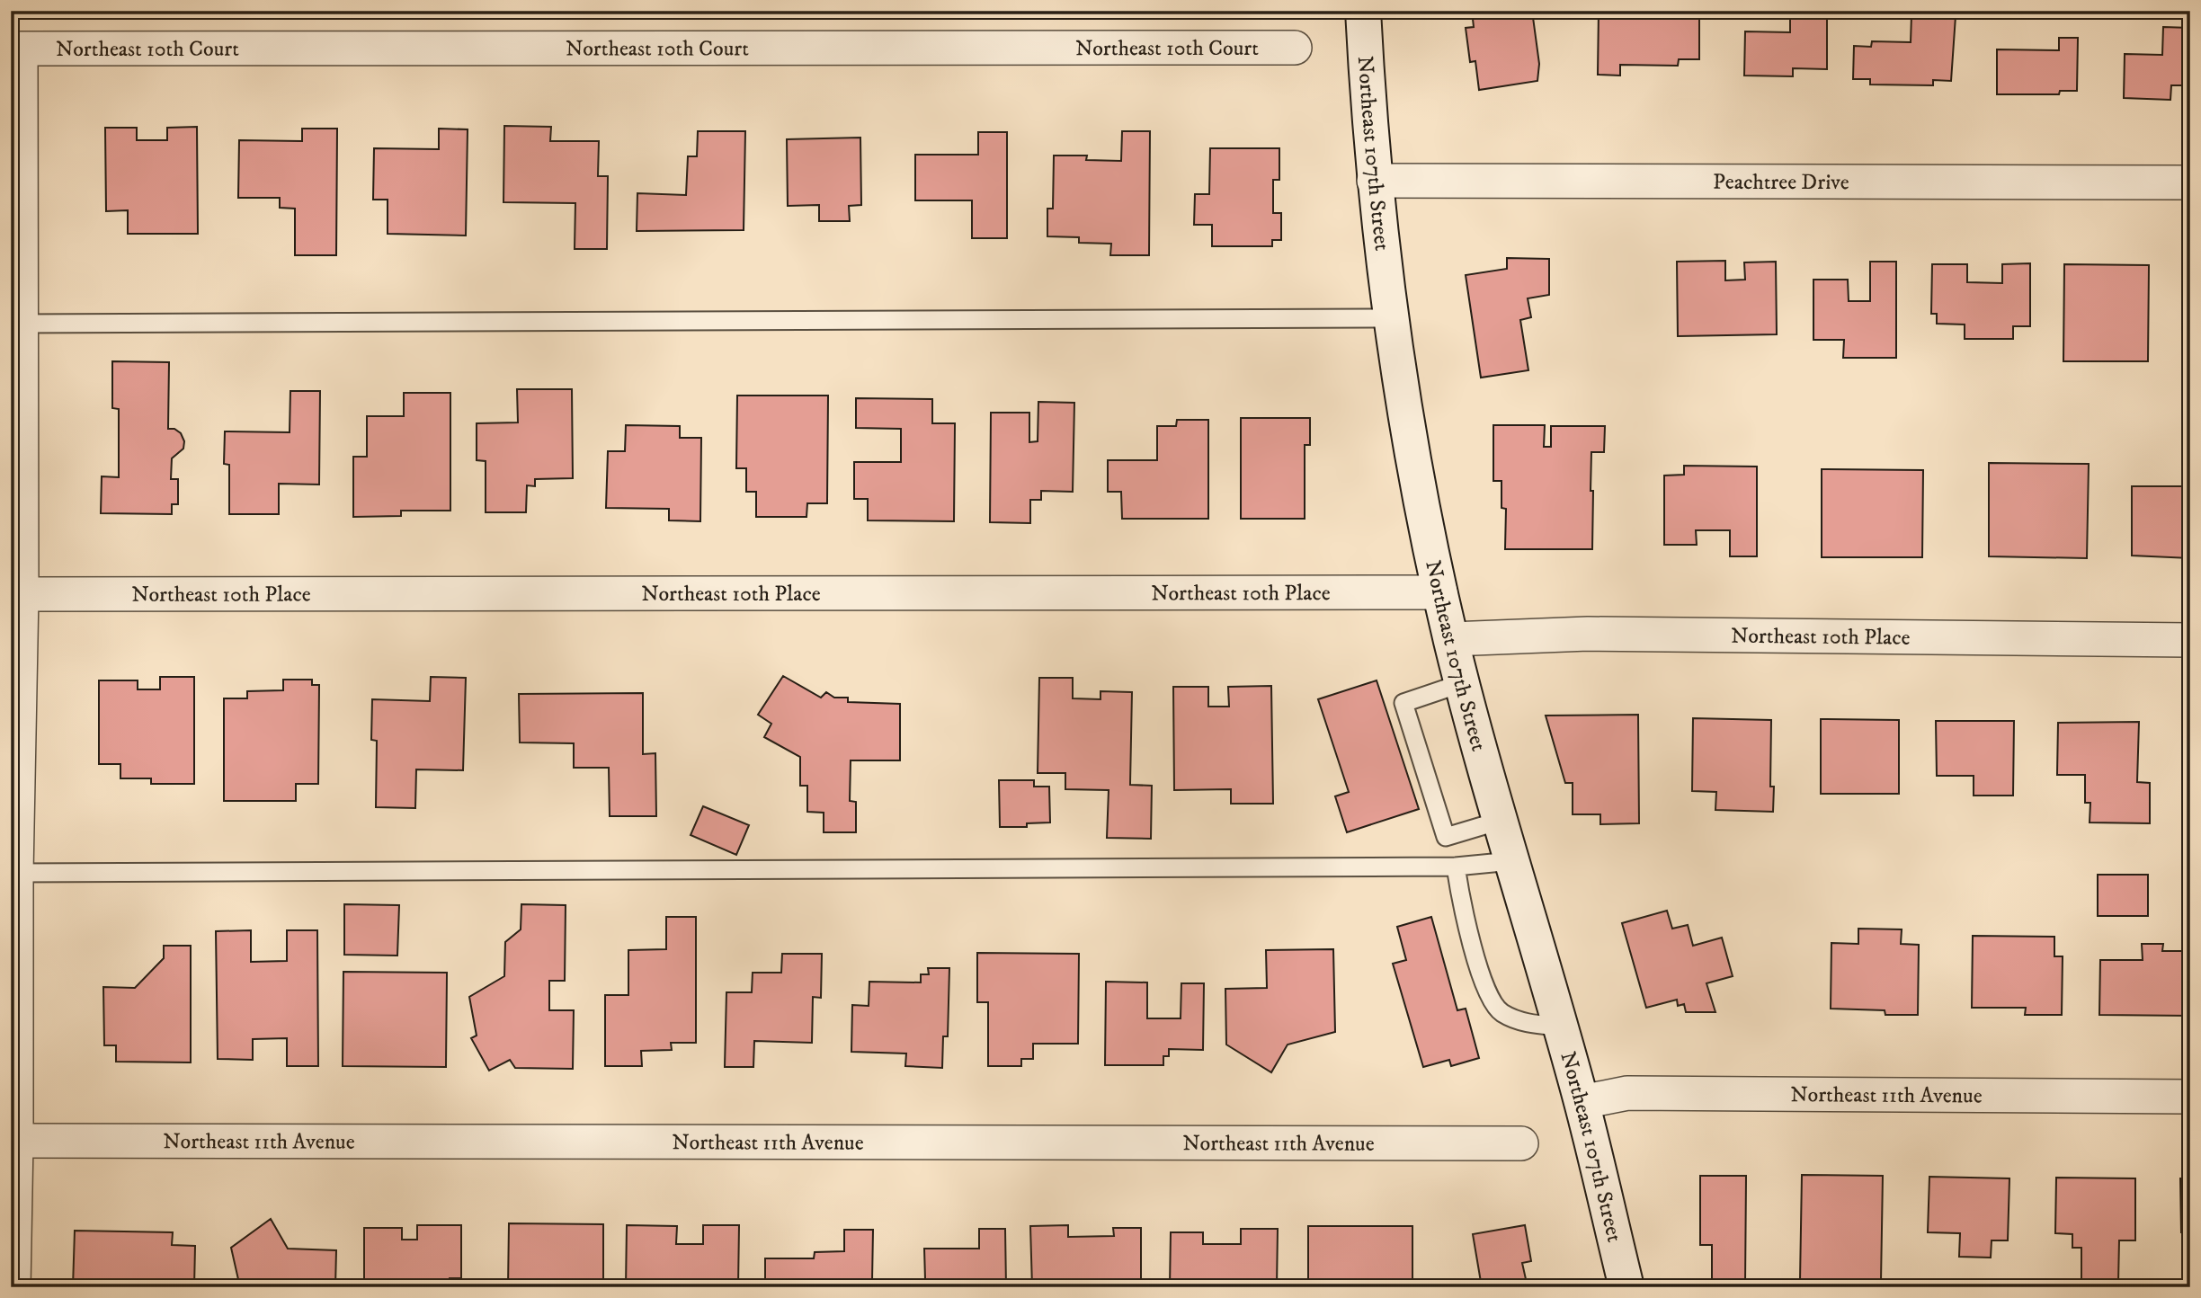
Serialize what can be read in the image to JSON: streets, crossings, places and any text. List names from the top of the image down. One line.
{"streets":{"street":["Northeast 10th Court","Northeast 107th Street","Peachtree Drive","Northeast 10th Place","Northeast 11th Avenue"]},"crossings":[["Northeast 107th Street","Peachtree Drive"],["Northeast 107th Street","Northeast 10th Place"],["Northeast 107th Street","Northeast 11th Avenue"]]}
